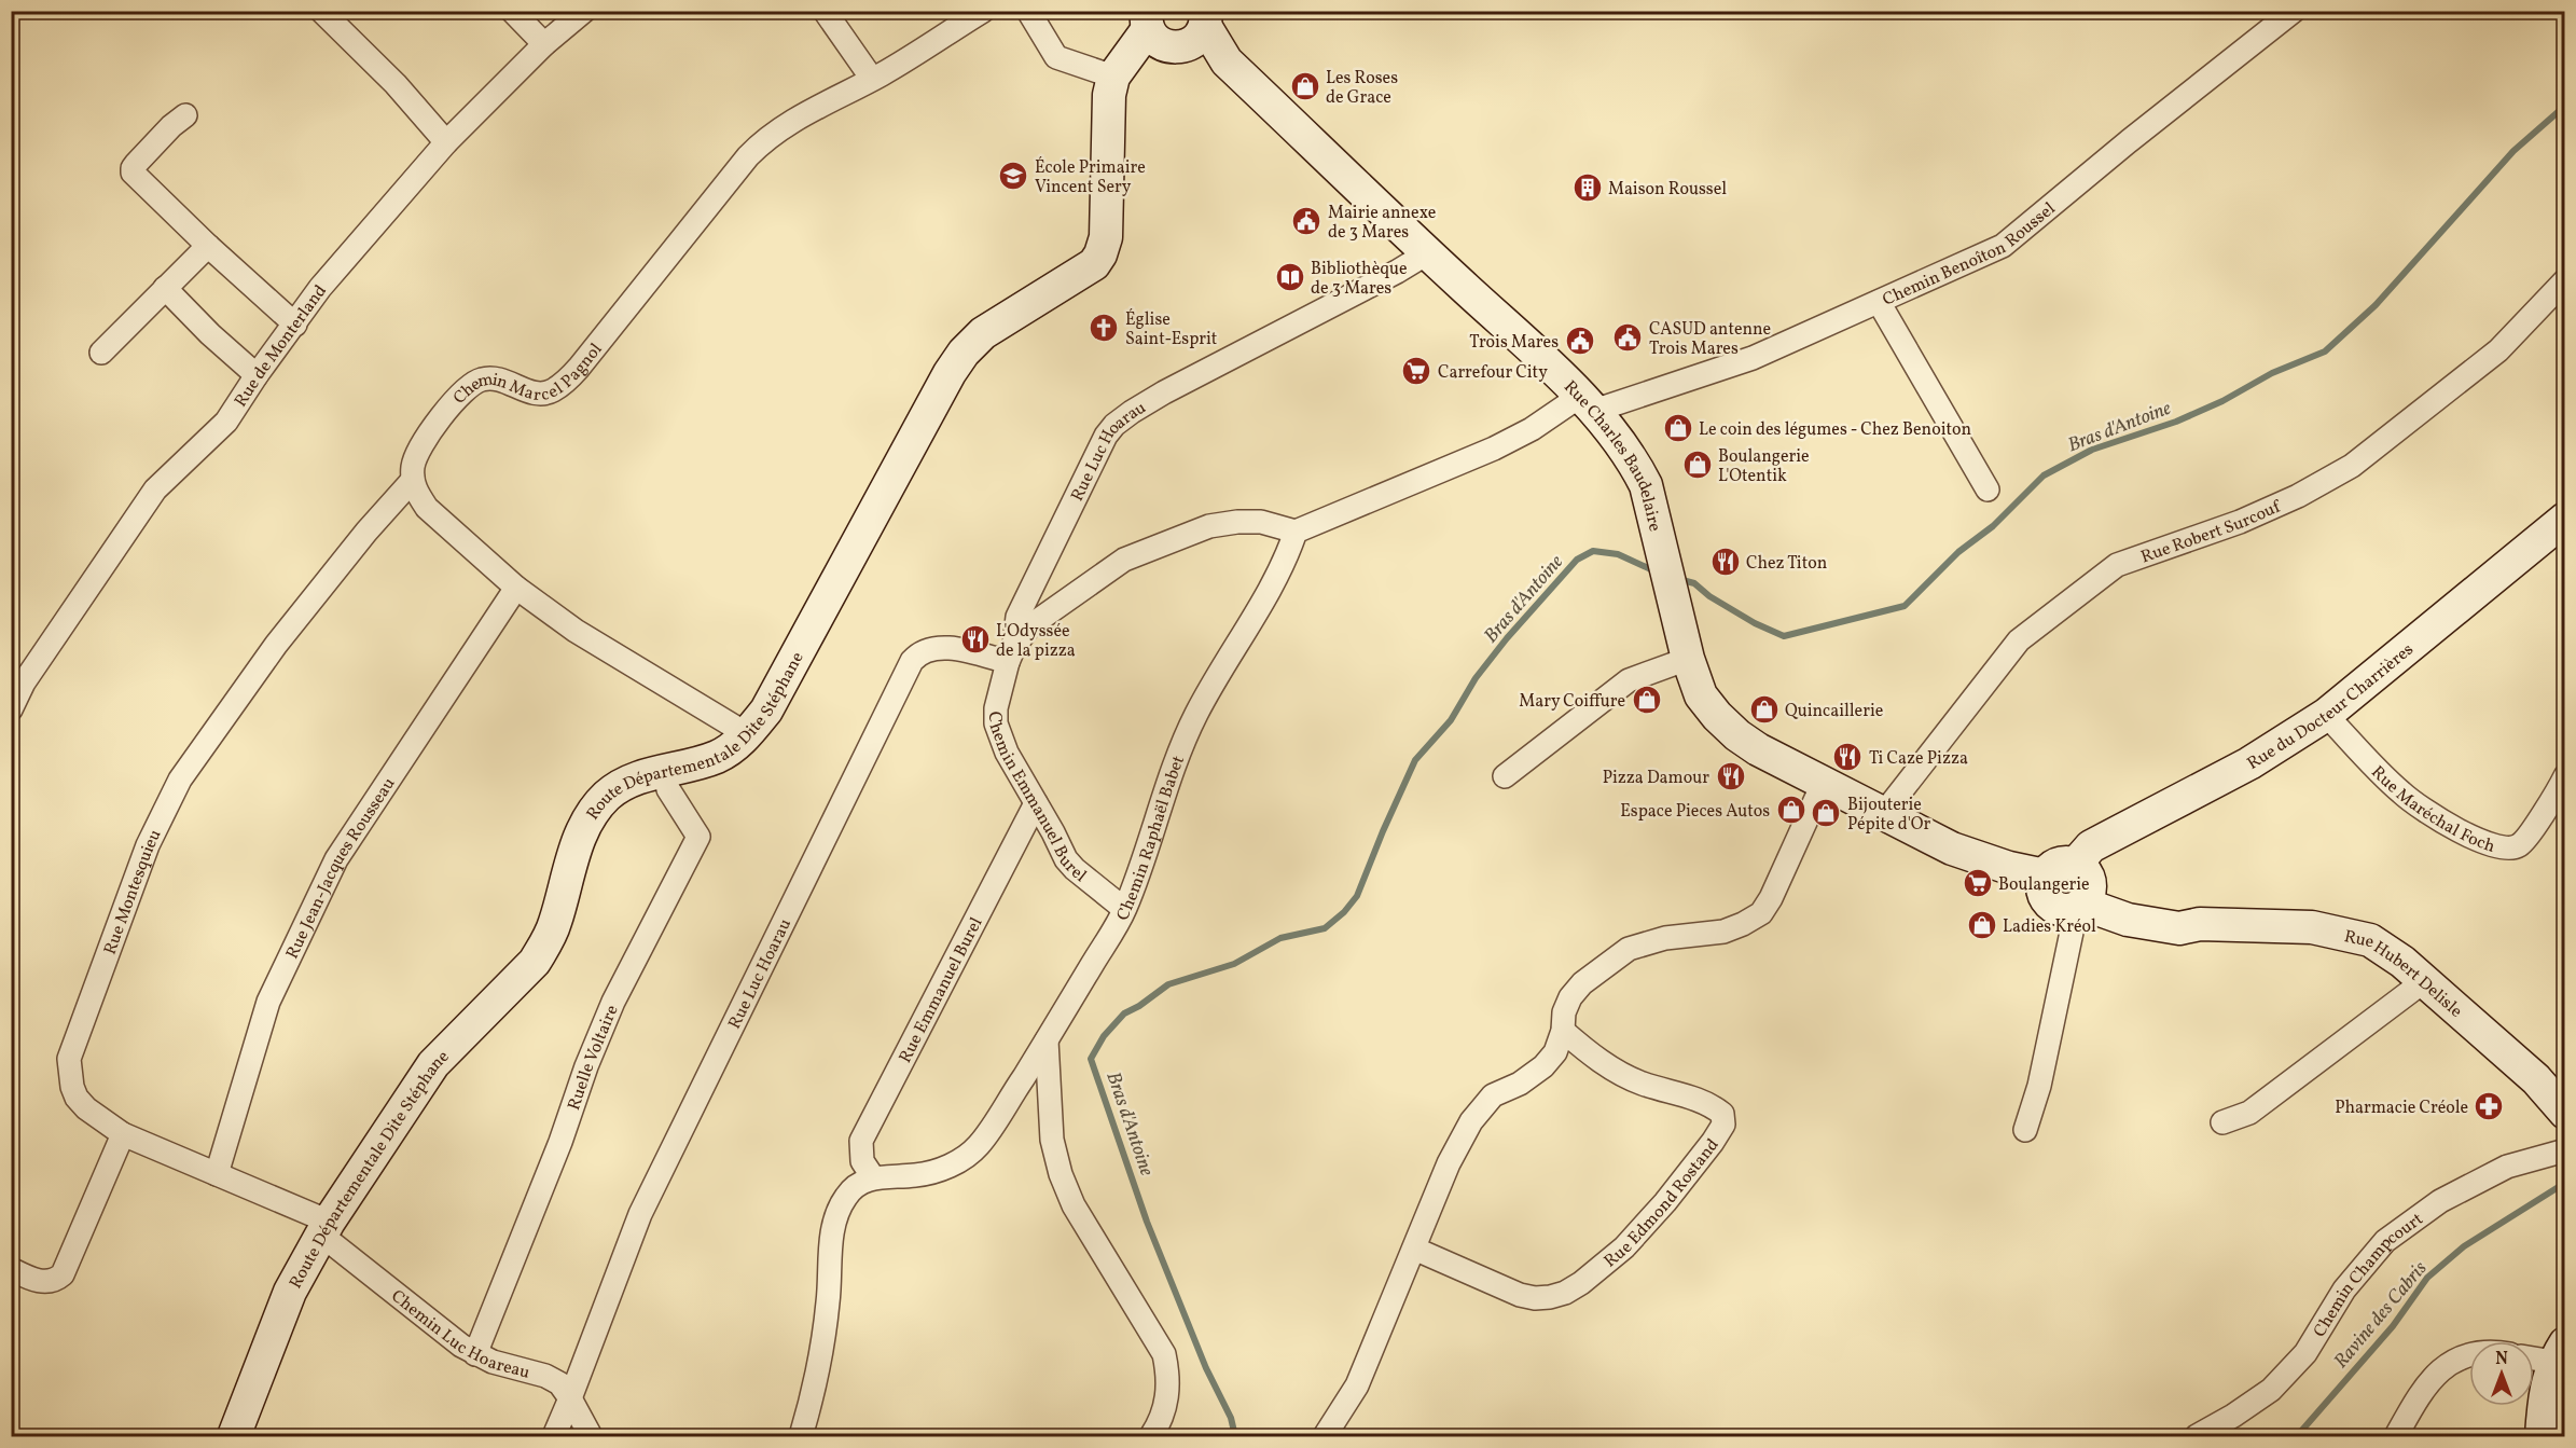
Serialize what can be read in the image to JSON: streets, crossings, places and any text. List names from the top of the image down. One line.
{"streets":{"main road":["Rue Charles Baudelaire","Rue du Docteur Charrières","Route Départementale Dite Stéphane","Rue Hubert Delisle"],"street":["Chemin Benoîton Roussel","Rue de Monterland","Chemin Marcel Pagnol","Rue Luc Hoarau","Rue Robert Surcouf","Chemin Emmanuel Burel","Rue Maréchal Foch","Chemin Raphaël Babet","Rue Jean-Jacques Rousseau","Rue Montesquieu","Rue Emmanuel Burel","Ruelle Voltaire","Rue Edmond Rostand","Chemin Champcourt","Chemin Luc Hoareau"]},"crossings":[["Chemin Benoîton Roussel","Rue Charles Baudelaire"],["Chemin Marcel Pagnol","Rue Montesquieu"],["Rue Luc Hoarau","Rue Charles Baudelaire"],["Rue Luc Hoarau","Chemin Emmanuel Burel"],["Rue Luc Hoarau","Chemin Luc Hoareau"],["Rue Charles Baudelaire","Rue Robert Surcouf"],["Rue Charles Baudelaire","Rue du Docteur Charrières"],["Rue Charles Baudelaire","Route Départementale Dite Stéphane"],["Rue Charles Baudelaire","Rue Hubert Delisle"],["Rue du Docteur Charrières","Rue Maréchal Foch"],["Rue du Docteur Charrières","Rue Hubert Delisle"],["Route Départementale Dite Stéphane","Rue Montesquieu"],["Route Départementale Dite Stéphane","Ruelle Voltaire"],["Route Départementale Dite Stéphane","Chemin Luc Hoareau"],["Chemin Emmanuel Burel","Chemin Raphaël Babet"],["Chemin Emmanuel Burel","Rue Emmanuel Burel"],["Rue Jean-Jacques Rousseau","Rue Montesquieu"],["Rue Montesquieu","Chemin Luc Hoareau"],["Ruelle Voltaire","Chemin Luc Hoareau"]],"water":["Bras d'Antoine","Ravine des Cabris"],"places":{"shop":["Les Roses de Grace","Le coin des légumes - Chez Benoiton","Boulangerie L'Otentik","Mary Coiffure","Quincaillerie","Espace Pieces Autos","Bijouterie Pépite d'Or","Ladies Kréol"],"school or university":["École Primaire Vincent Sery"],"building":["Maison Roussel"],"public building":["Mairie annexe de 3 Mares","CASUD antenne Trois Mares","Trois Mares"],"library":["Bibliothèque de 3 Mares"],"church":["Église Saint-Esprit"],"supermarket":["Carrefour City","Boulangerie"],"restaurant":["Chez Titon","L'Odyssée de la pizza","Ti Caze Pizza","Pizza Damour"],"pharmacy":["Pharmacie Créole"]},"north":"top"}
